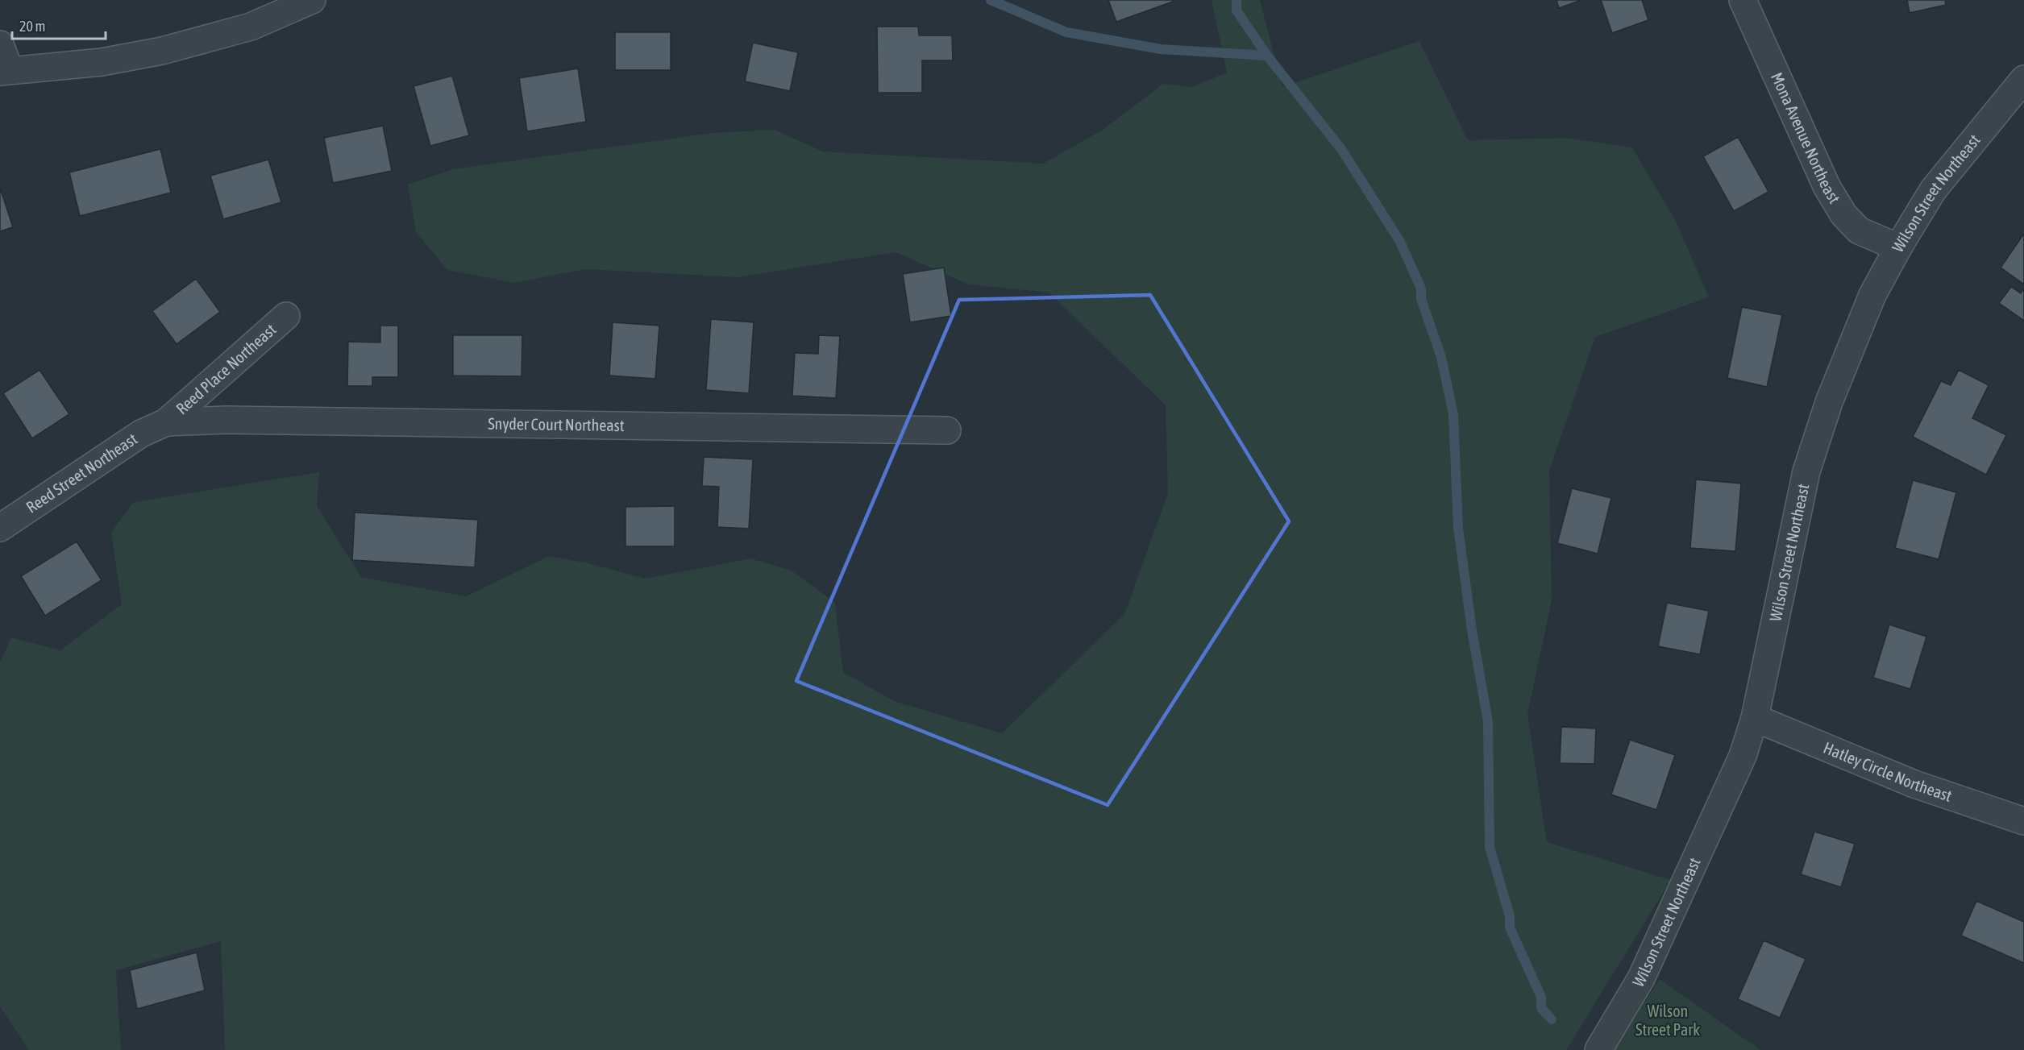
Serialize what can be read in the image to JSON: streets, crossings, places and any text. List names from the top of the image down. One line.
{"streets":{"street":["Mona Avenue Northeast","Wilson Street Northeast","Reed Place Northeast","Snyder Court Northeast","Reed Street Northeast","Hatley Circle Northeast"]},"crossings":[["Mona Avenue Northeast","Wilson Street Northeast"],["Wilson Street Northeast","Hatley Circle Northeast"],["Reed Place Northeast","Snyder Court Northeast"],["Reed Place Northeast","Reed Street Northeast"],["Snyder Court Northeast","Reed Street Northeast"]],"parks":["Wilson Street Park"],"scale_bar":"20 m"}
